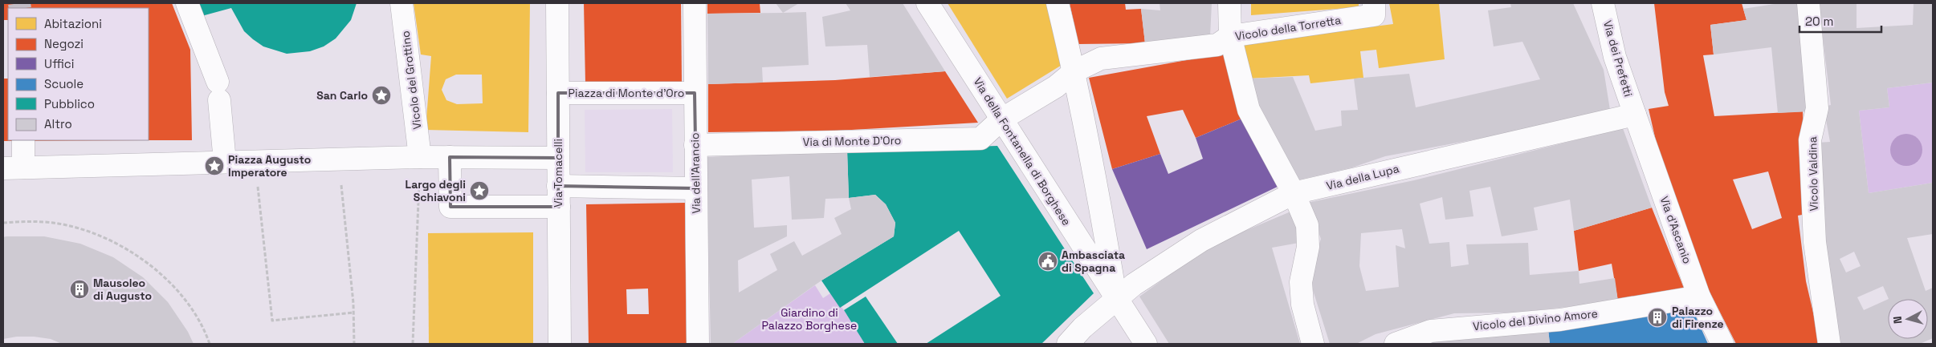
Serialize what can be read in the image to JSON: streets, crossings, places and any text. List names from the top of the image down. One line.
{"streets":{"street":["Vicolo della Torretta","Via dei Prefetti","Vicolo del Grottino","Piazza di Monte d'Oro","Via di Monte D'Oro","Via della Fontanella di Borghese","Via Tomacelli","Via dell'Arancio","Vicolo Valdina","Via della Lupa","Via d'Ascanio","Vicolo del Divino Amore"]},"crossings":[["Vicolo della Torretta","Via di Monte D'Oro"],["Vicolo della Torretta","Via della Fontanella di Borghese"],["Via dei Prefetti","Via della Lupa"],["Via dei Prefetti","Via d'Ascanio"],["Piazza di Monte d'Oro","Via Tomacelli"],["Piazza di Monte d'Oro","Via dell'Arancio"],["Via di Monte D'Oro","Via della Fontanella di Borghese"],["Via di Monte D'Oro","Via dell'Arancio"],["Via della Fontanella di Borghese","Via della Lupa"],["Via della Lupa","Via d'Ascanio"],["Via d'Ascanio","Vicolo del Divino Amore"]],"parks":["Giardino di Palazzo Borghese"],"places":{"place":["San Carlo","Piazza Augusto Imperatore","Largo degli Schiavoni"],"public building":["Ambasciata di Spagna"],"building":["Mausoleo di Augusto","Palazzo di Firenze"]},"legend":["Abitazioni","Negozi","Uffici","Scuole","Pubblico","Altro"],"scale_bar":"20 m","north":"left"}
